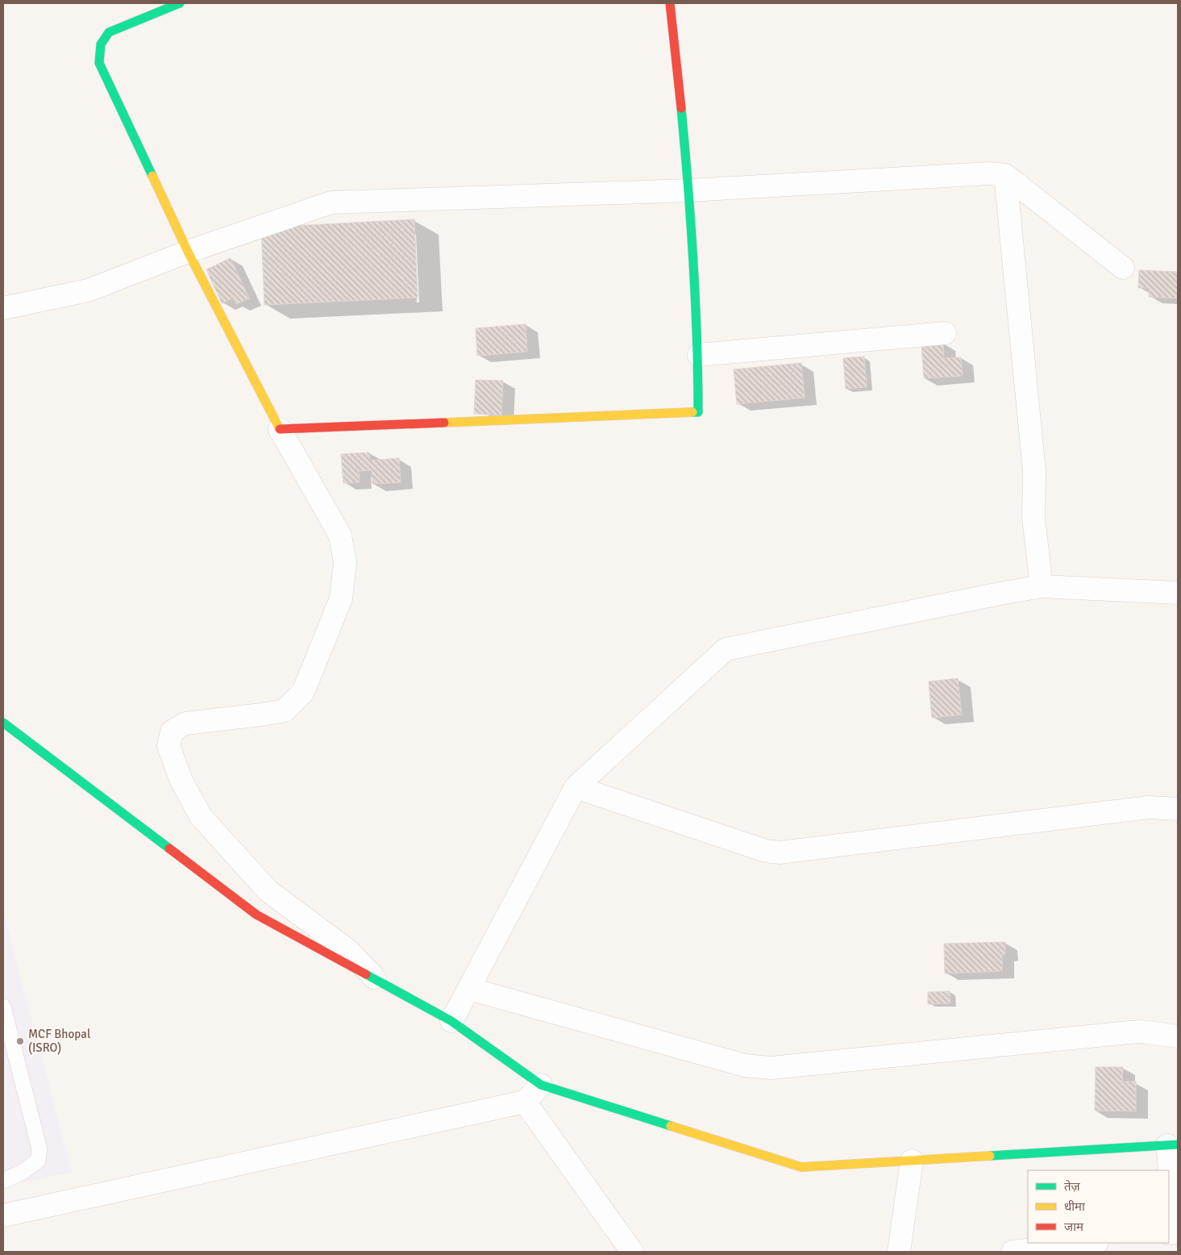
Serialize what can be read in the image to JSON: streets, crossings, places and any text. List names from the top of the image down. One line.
{"places":["MCF Bhopal (ISRO)"],"legend":["तेज़","धीमा","जाम"]}
